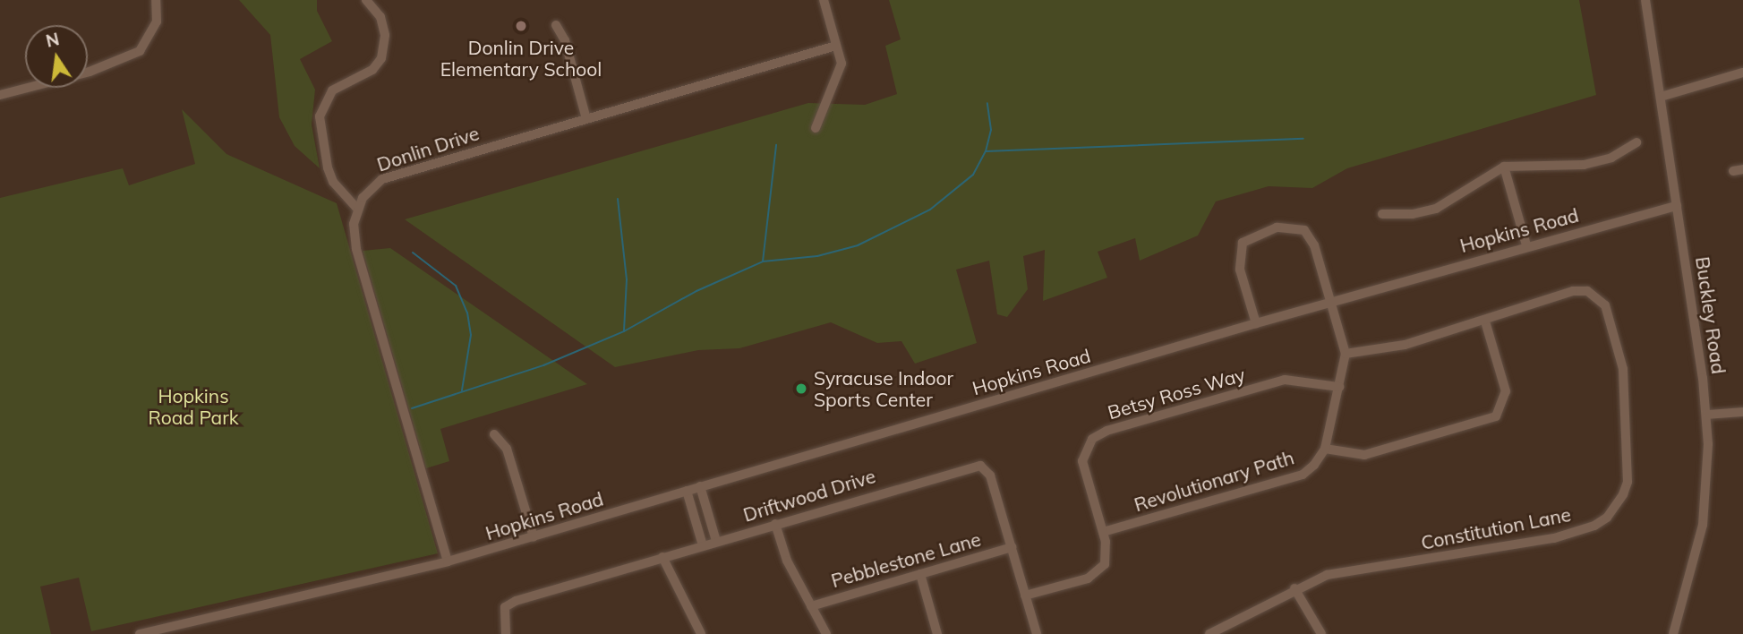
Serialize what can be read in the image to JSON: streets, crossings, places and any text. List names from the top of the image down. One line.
{"streets":{"street":["Donlin Drive","Hopkins Road","Buckley Road","Betsy Ross Way","Revolutionary Path","Driftwood Drive","Constitution Lane","Pebblestone Lane"]},"crossings":[["Hopkins Road","Buckley Road"],["Hopkins Road","Revolutionary Path"],["Betsy Ross Way","Revolutionary Path"],["Betsy Ross Way","Driftwood Drive"],["Revolutionary Path","Constitution Lane"],["Driftwood Drive","Pebblestone Lane"]],"parks":["Hopkins Road Park"],"places":["Donlin Drive Elementary School","Syracuse Indoor Sports Center"],"north":"top"}
